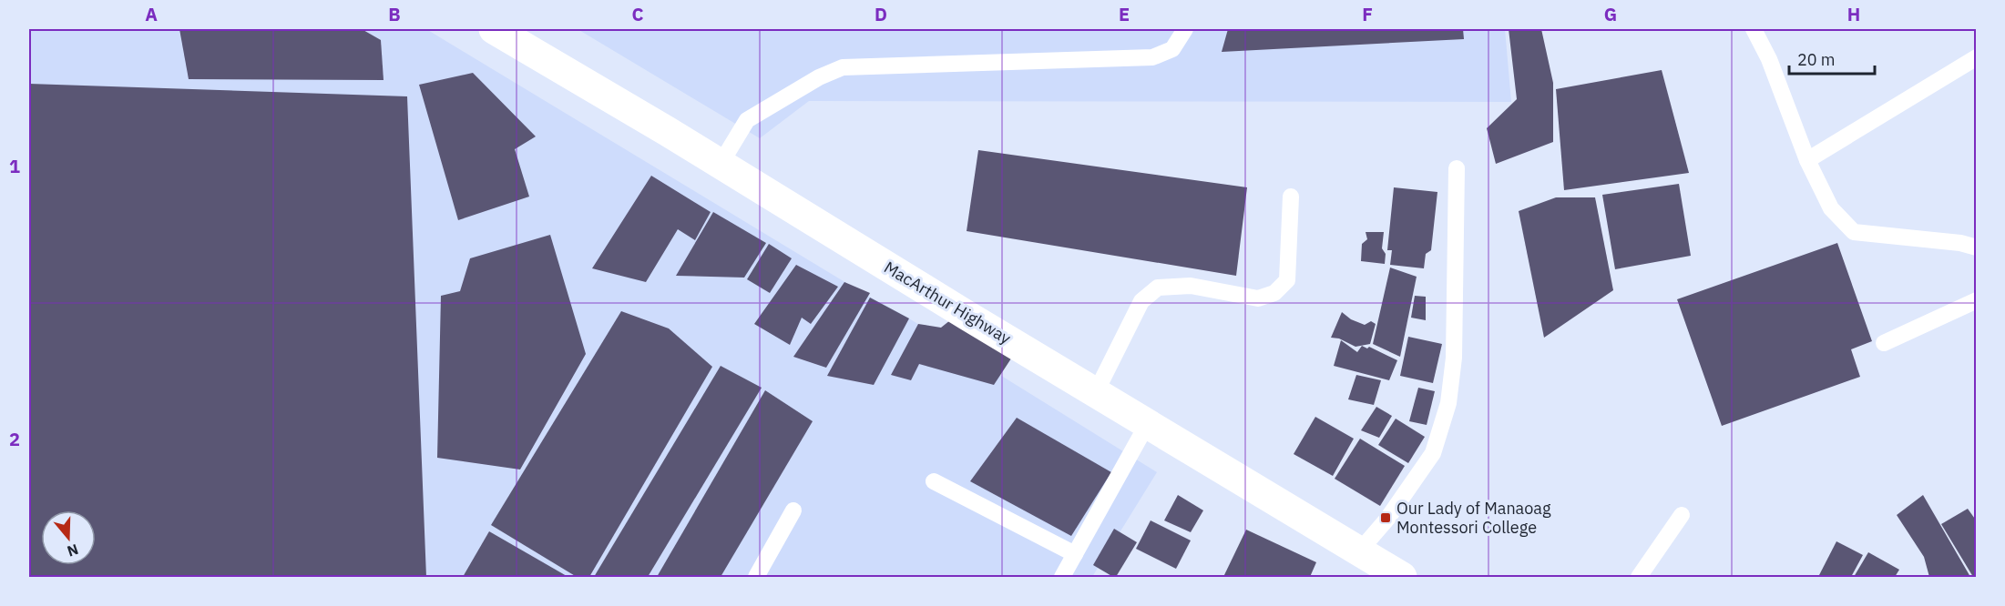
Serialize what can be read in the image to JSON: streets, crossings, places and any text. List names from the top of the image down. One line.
{"streets":{"highway":["MacArthur Highway"]},"places":{"transit":["Our Lady of Manaoag Montessori College"]},"scale_bar":"20 m","north":"bottom","grid":{"columns":["A","B","C","D","E","F","G","H"],"rows":["1","2"]}}
